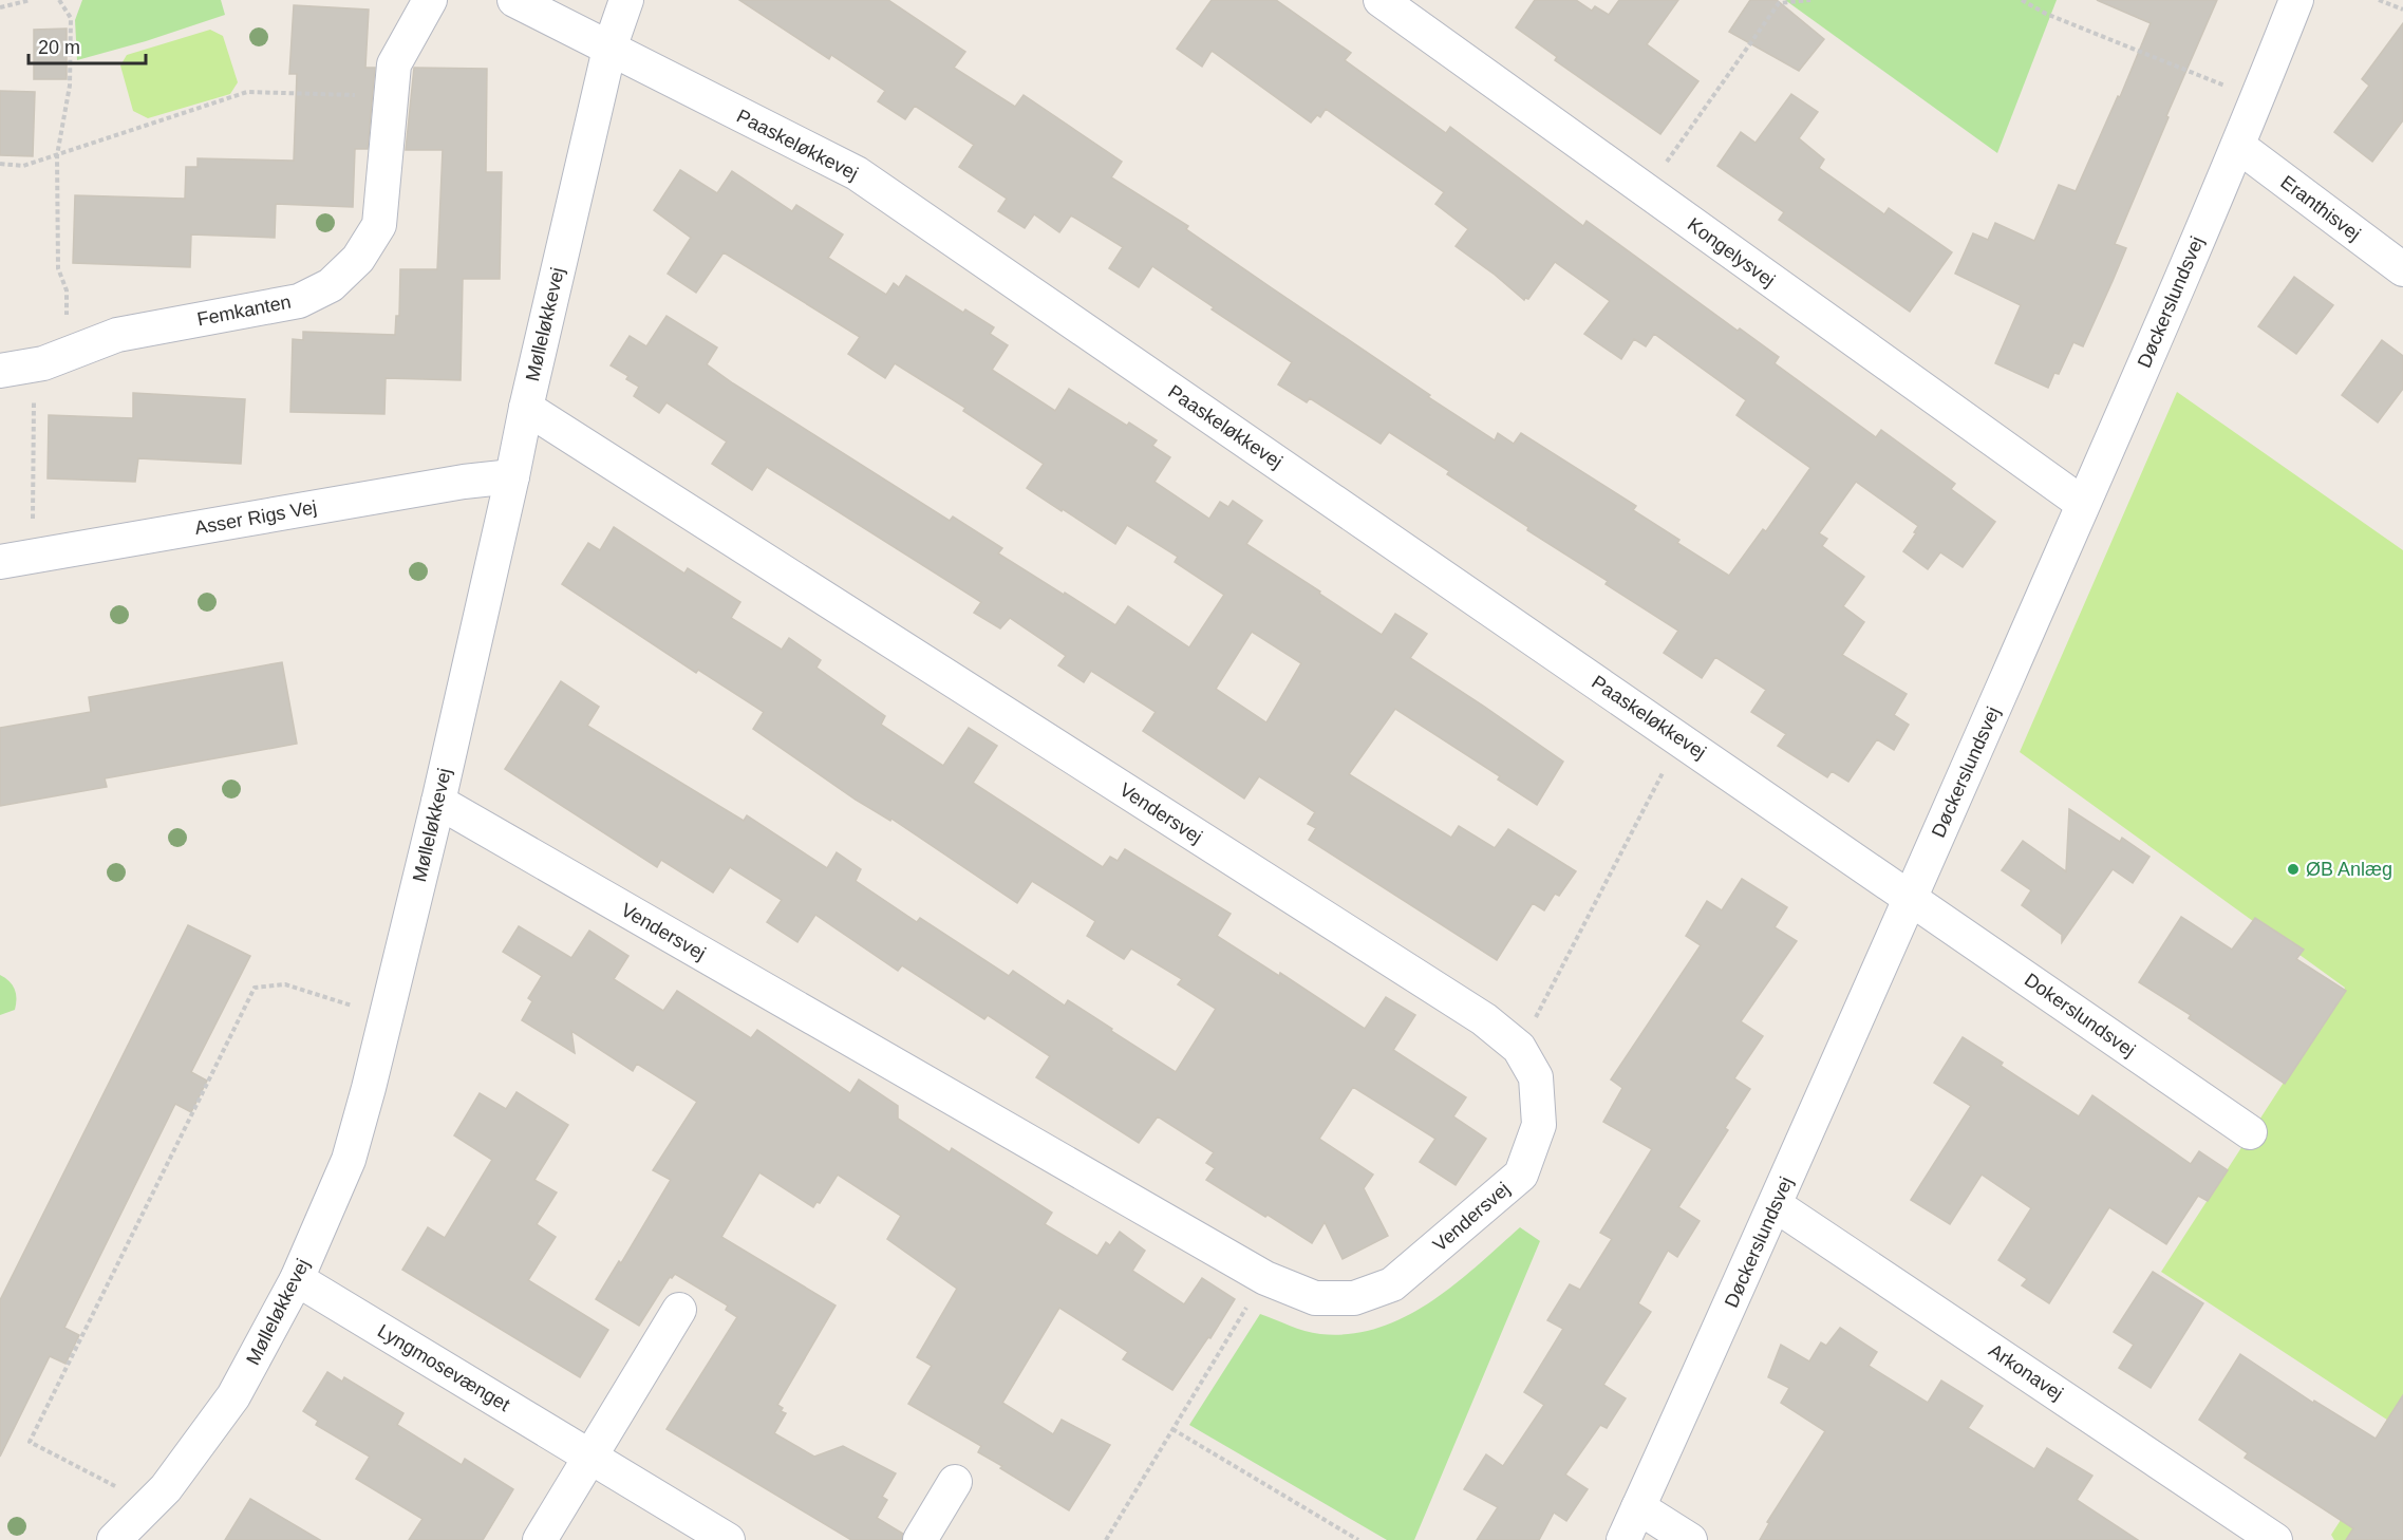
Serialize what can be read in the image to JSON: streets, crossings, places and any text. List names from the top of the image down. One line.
{"streets":{"street":["Paaskeløkkevej","Eranthisvej","Kongelysvej","Døckerslundsvej","Femkanten","Mølleløkkevej","Asser Rigs Vej","Vendersvej","Dokerslundsvej","Lyngmosevænget","Arkonavej"]},"crossings":[["Paaskeløkkevej","Døckerslundsvej"],["Paaskeløkkevej","Mølleløkkevej"],["Paaskeløkkevej","Dokerslundsvej"],["Eranthisvej","Døckerslundsvej"],["Kongelysvej","Døckerslundsvej"],["Døckerslundsvej","Dokerslundsvej"],["Døckerslundsvej","Arkonavej"],["Mølleløkkevej","Asser Rigs Vej"],["Mølleløkkevej","Vendersvej"],["Mølleløkkevej","Lyngmosevænget"]],"places":["ØB Anlæg"],"scale_bar":"20 m"}
